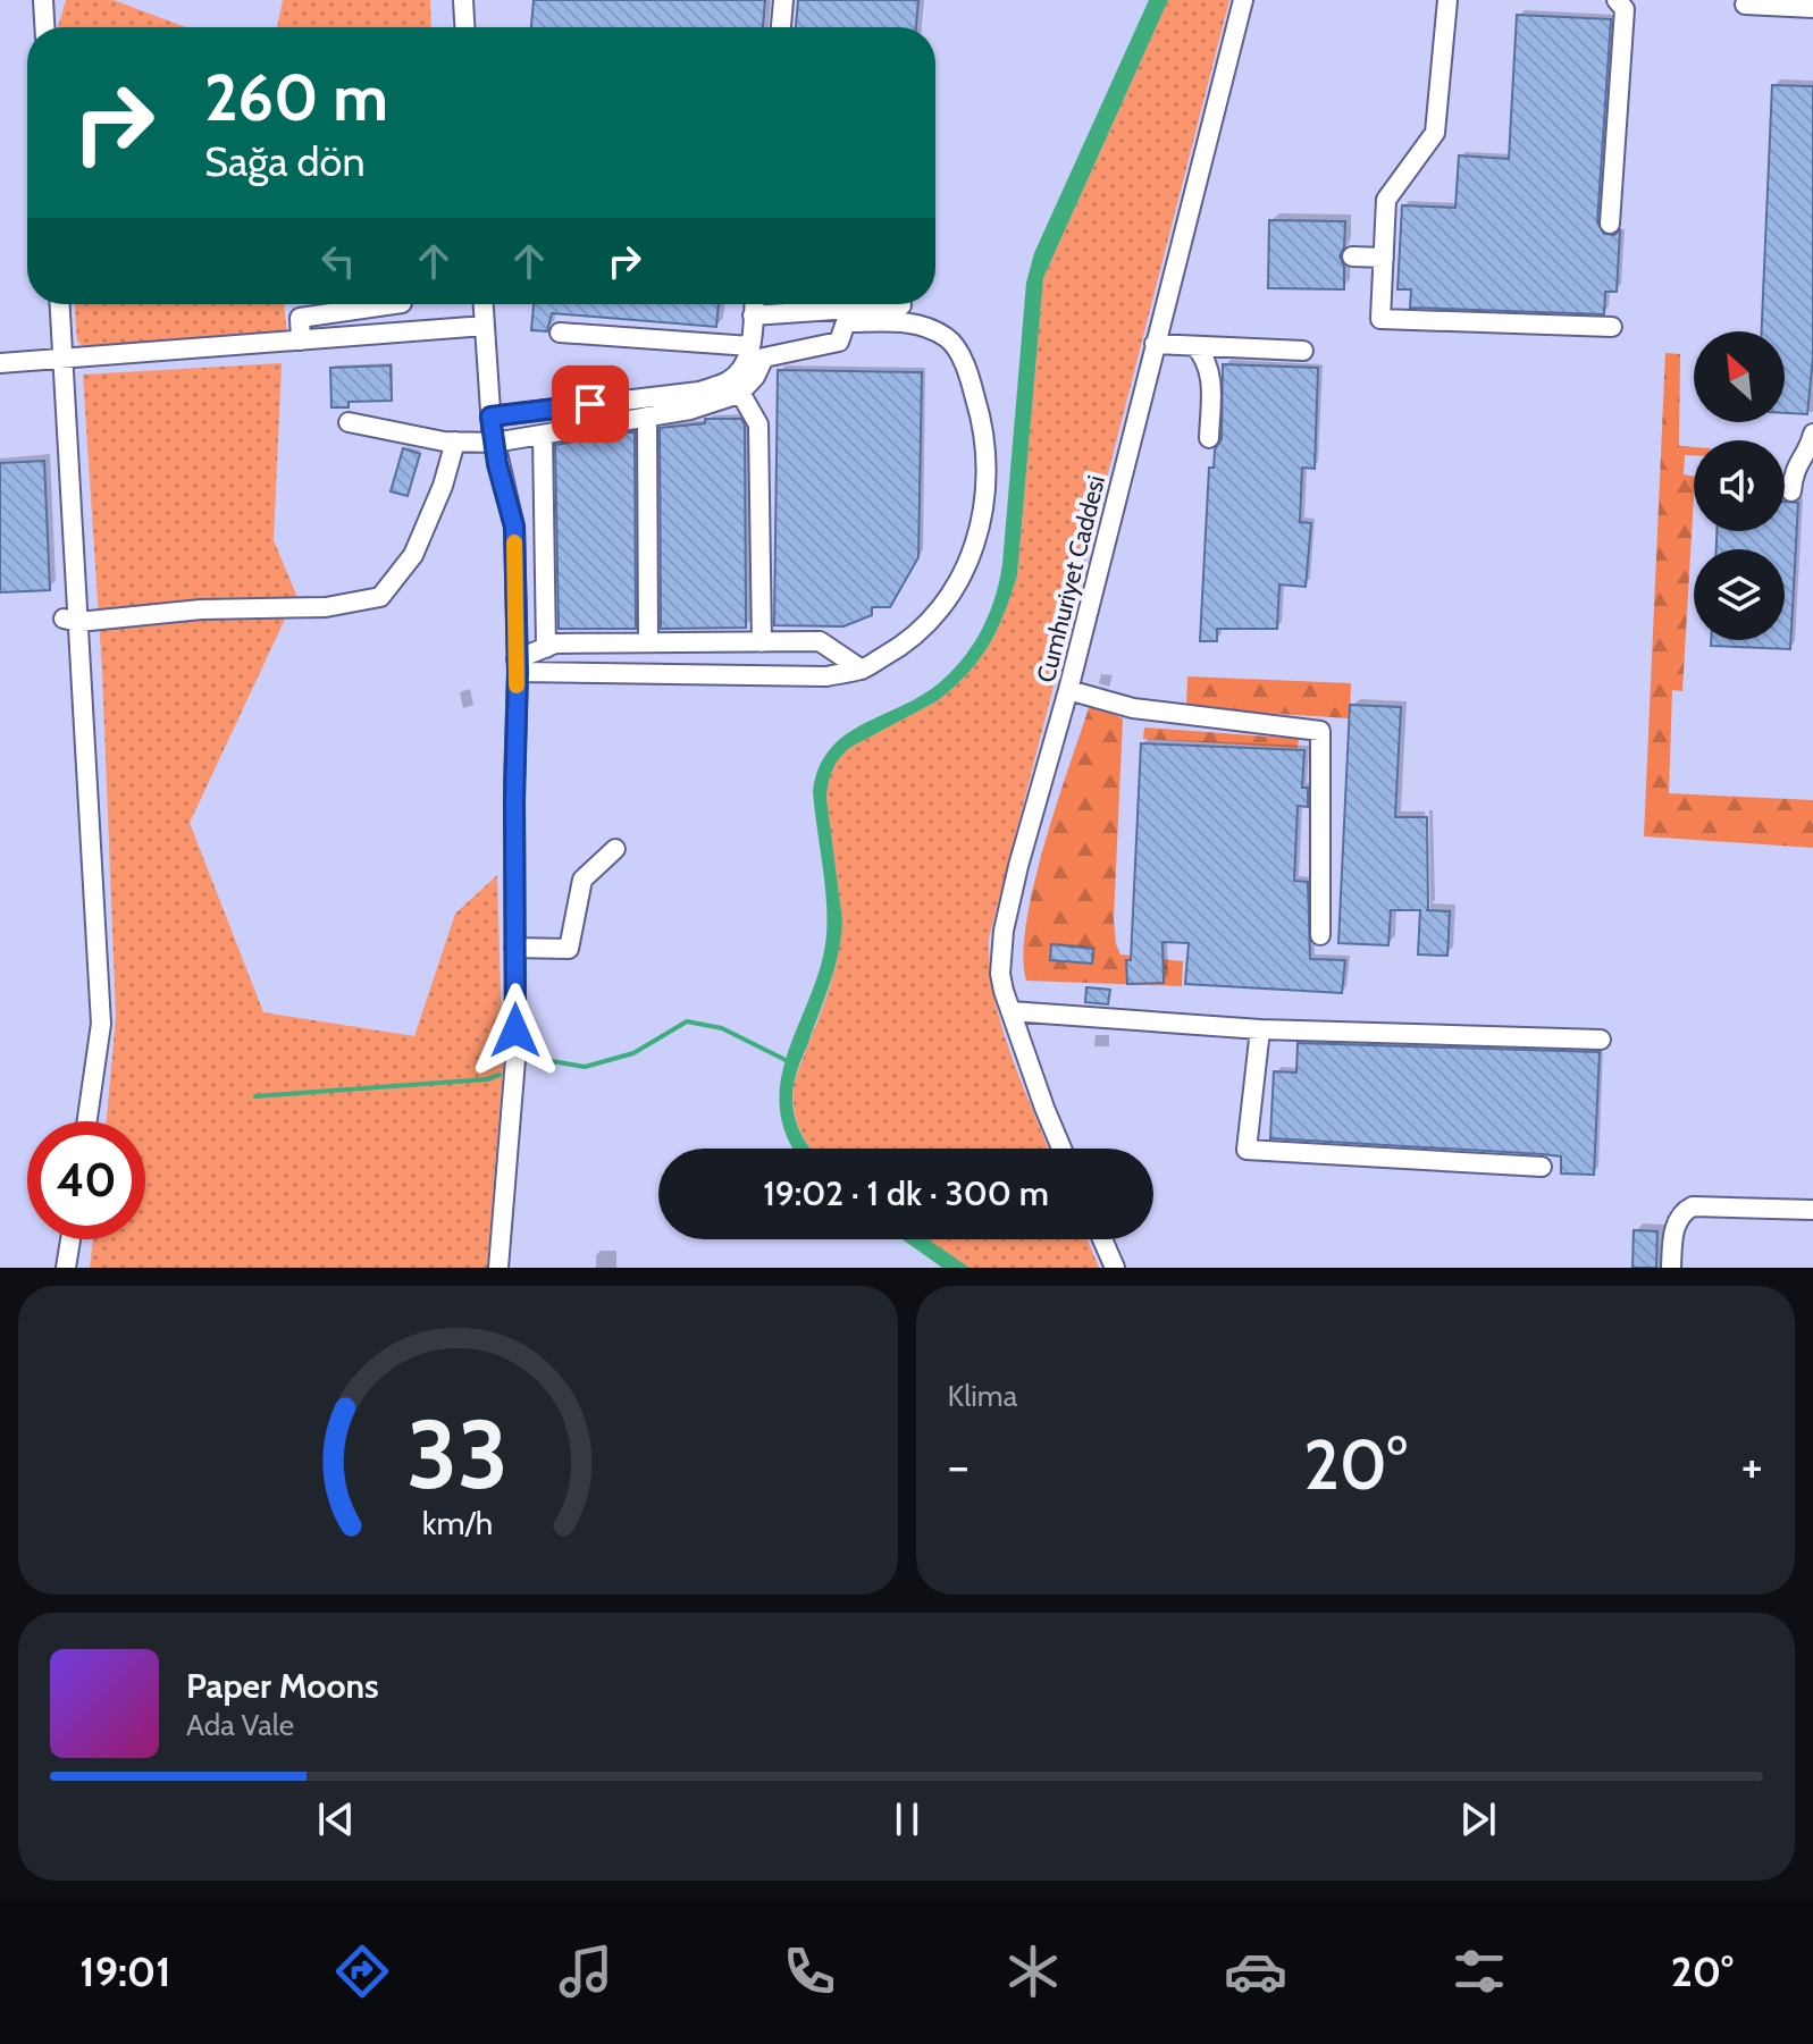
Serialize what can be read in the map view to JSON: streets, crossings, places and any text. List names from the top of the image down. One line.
{"streets":{"street":["Cumhuriyet Caddesi"]},"north":"top left","page":{"turn":["260 m","Sağa dön"],"limit":"40","trip":"19:02 · 1 dk · 300 m","tile":"Klima","heat":["−","20°","+"],"song":["Paper Moons","Ada Vale"],"tabs":["19:01","20°"],"gauge":["33","km/h"]}}
